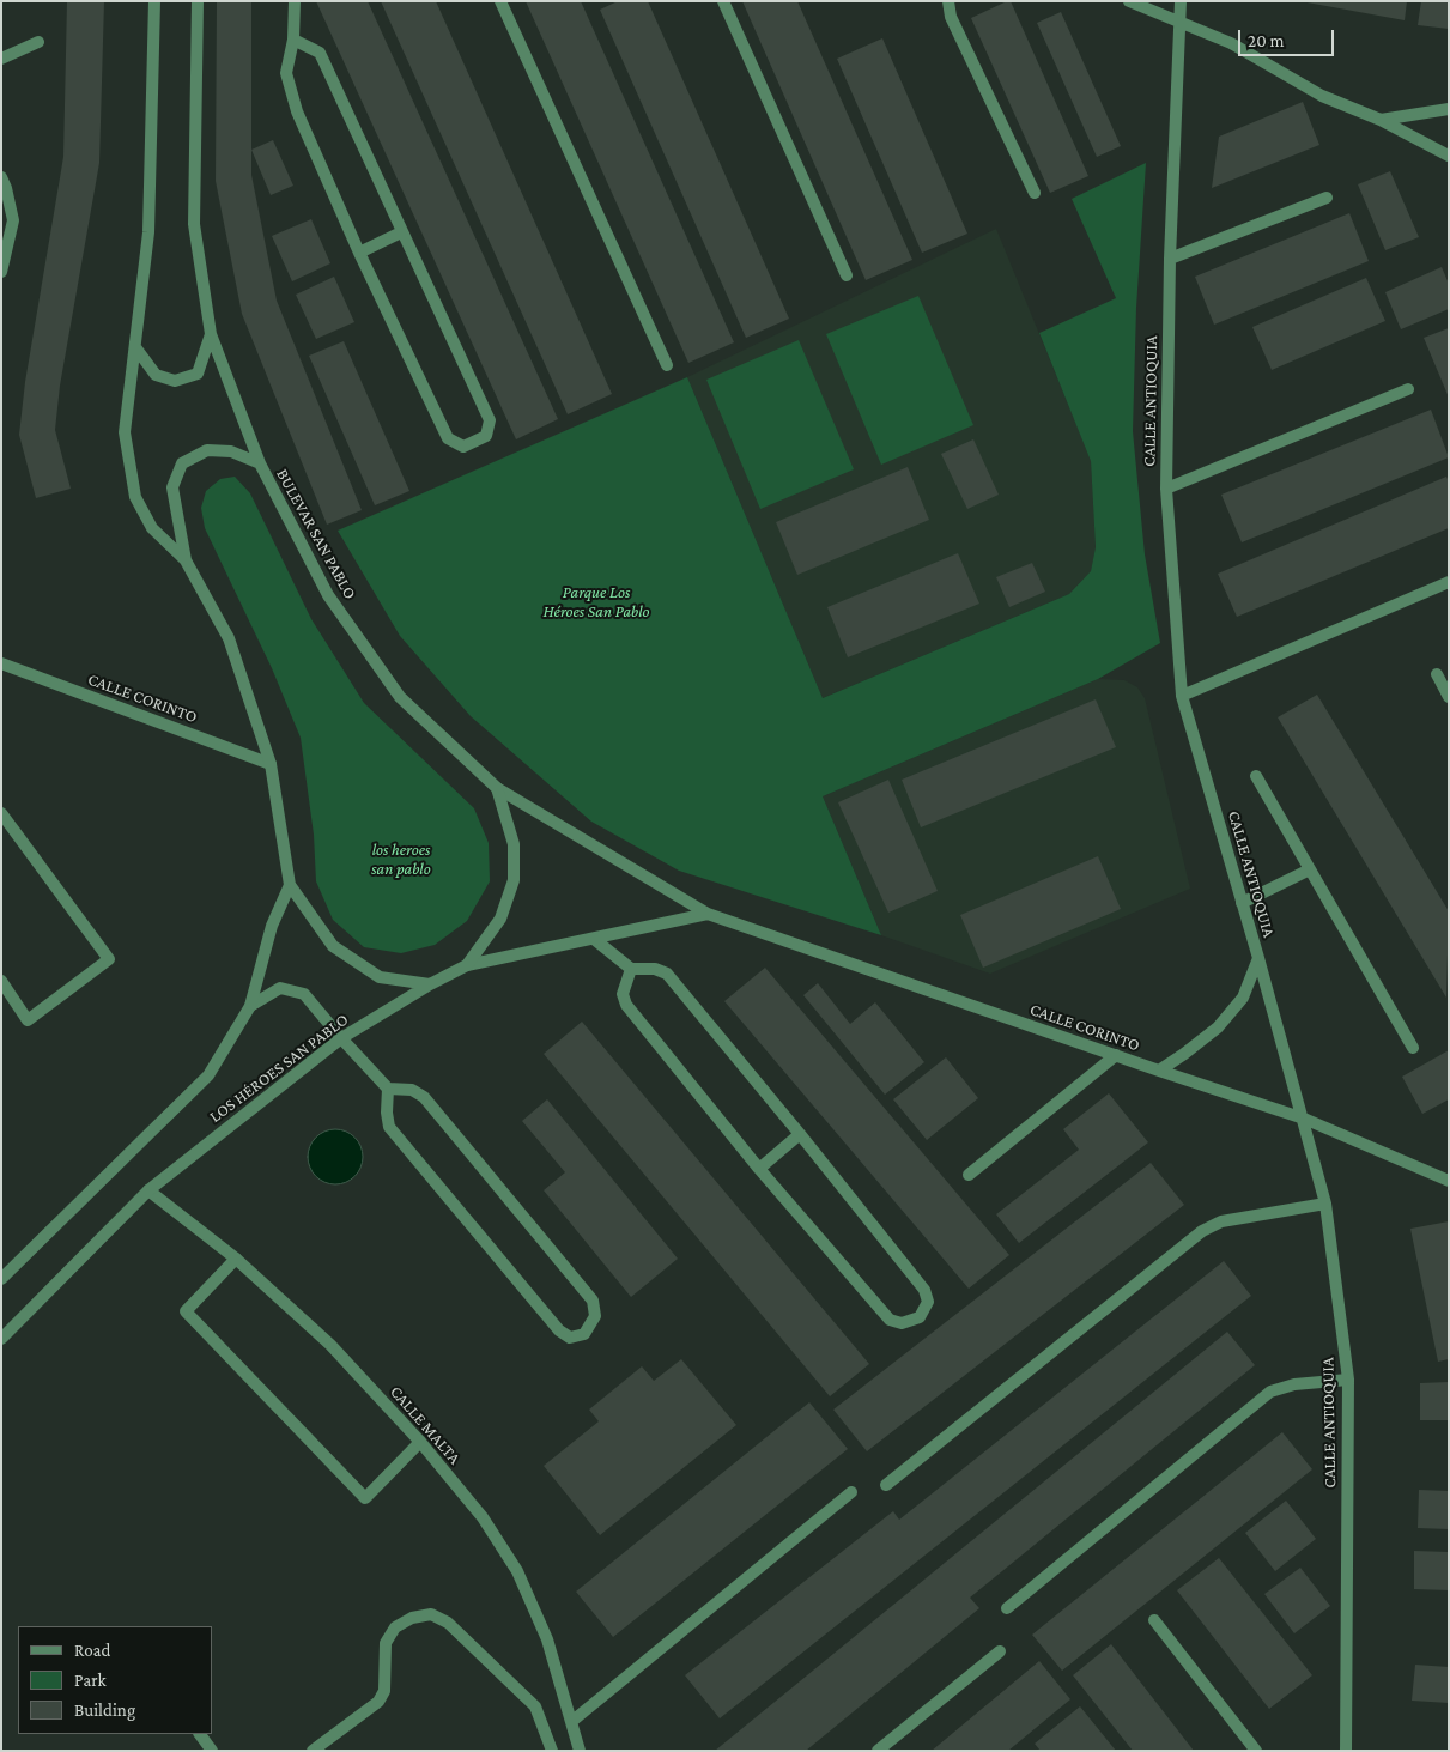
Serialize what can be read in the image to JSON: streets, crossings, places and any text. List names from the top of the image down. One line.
{"streets":{"street":["CALLE ANTIOQUIA","BULEVAR SAN PABLO","CALLE CORINTO","LOS HÉROES SAN PABLO","CALLE MALTA"]},"crossings":[["CALLE ANTIOQUIA","CALLE CORINTO"],["BULEVAR SAN PABLO","CALLE CORINTO"],["BULEVAR SAN PABLO","LOS HÉROES SAN PABLO"],["CALLE CORINTO","LOS HÉROES SAN PABLO"],["LOS HÉROES SAN PABLO","CALLE MALTA"]],"parks":["Parque Los Héroes San Pablo","los heroes san pablo"],"legend":["Road","Park","Building"],"scale_bar":"20 m"}
